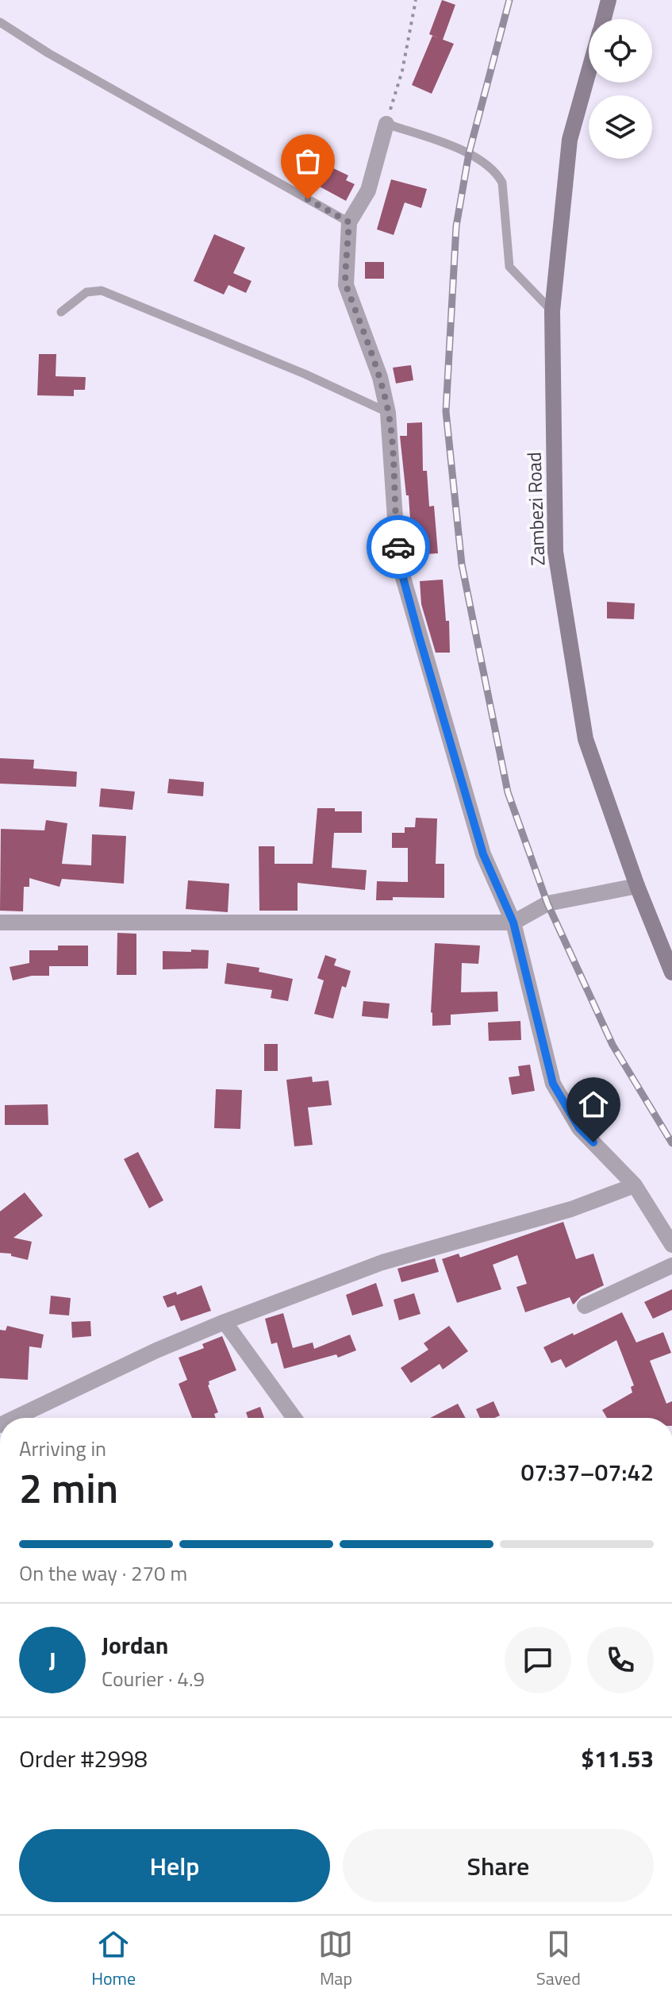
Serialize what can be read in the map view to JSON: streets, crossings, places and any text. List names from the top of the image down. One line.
{"streets":{"main road":["Zambezi Road"]},"page":{"heading":["2 min","Arriving in","07:37–07:42"],"panel":["Jordan","Courier · 4.9","Order #2998","$11.53"],"bar":"On the way · 270 m","round":"J","buttons":["Help","Share"],"tabs":["Home","Map","Saved"]}}
